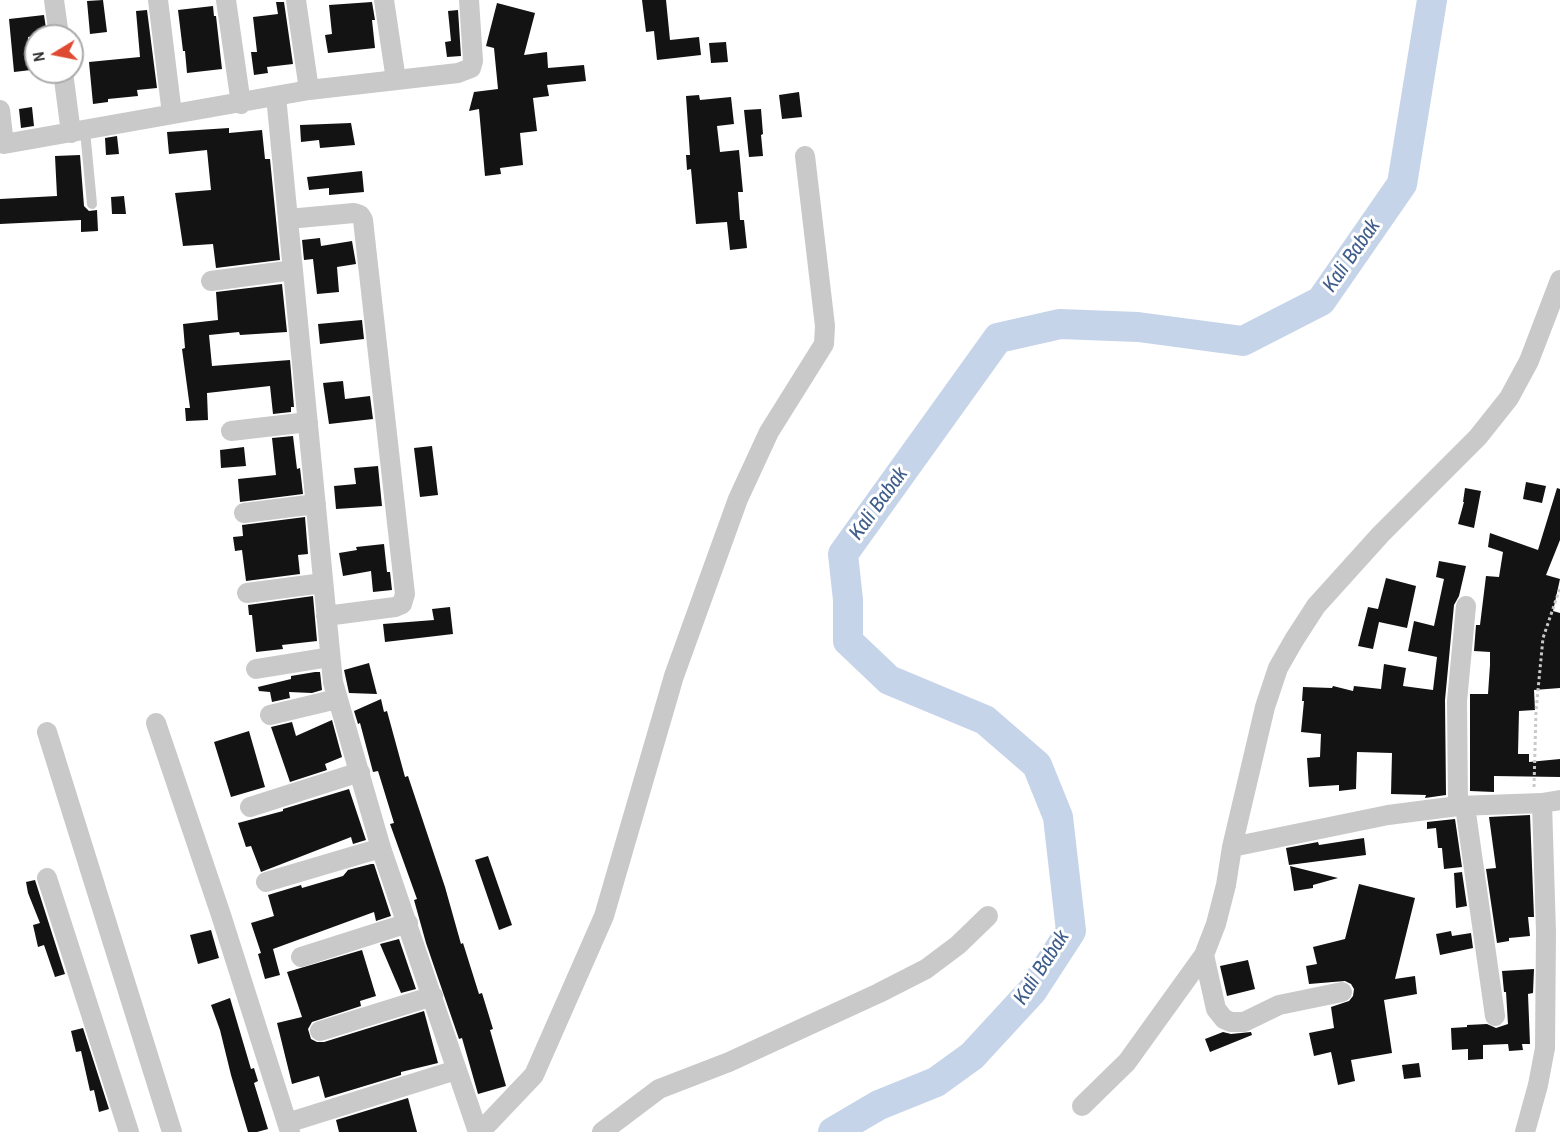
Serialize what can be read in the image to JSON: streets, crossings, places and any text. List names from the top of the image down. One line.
{"water":["Kali Babak"],"north":"left"}
